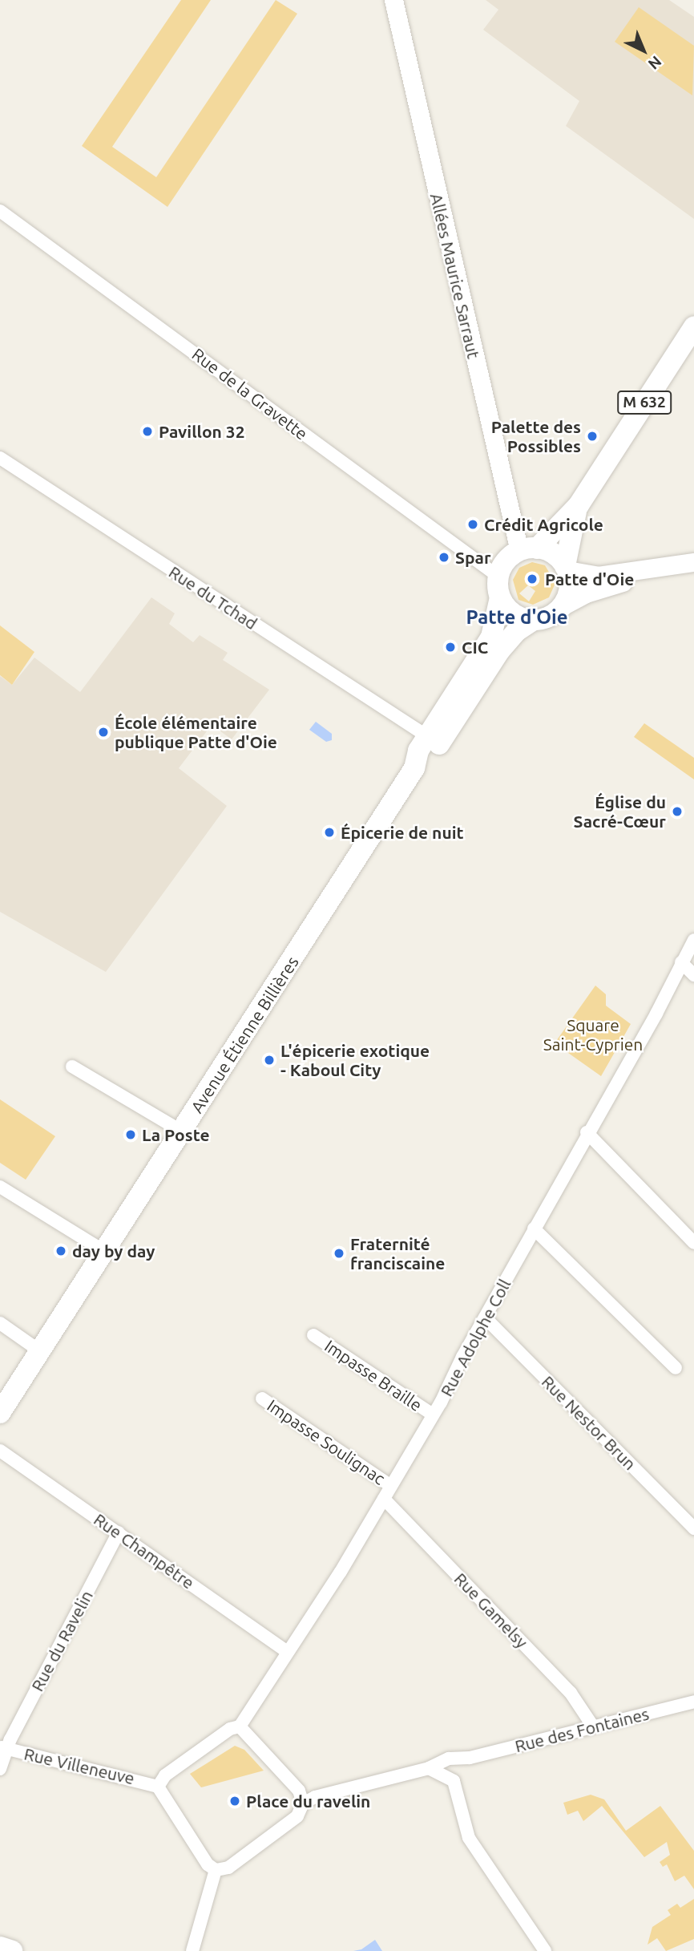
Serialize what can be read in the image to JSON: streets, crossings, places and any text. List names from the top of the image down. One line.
{"streets":{"main road":["M 632","Avenue Étienne Billières"],"street":["Allées Maurice Sarraut","Rue de la Gravette","Rue du Tchad","Rue Adolphe Coll","Impasse Braille","Rue Nestor Brun","Impasse Soulignac","Rue Champêtre","Rue Gamelsy","Rue du Ravelin","Rue des Fontaines","Rue Villeneuve"]},"crossings":[["Allées Maurice Sarraut","Rue de la Gravette"],["Allées Maurice Sarraut","M 632"],["Allées Maurice Sarraut","Avenue Étienne Billières"],["Rue de la Gravette","M 632"],["Rue de la Gravette","Avenue Étienne Billières"],["M 632","Avenue Étienne Billières"],["Rue du Tchad","Avenue Étienne Billières"],["Rue Adolphe Coll","Impasse Braille"],["Rue Adolphe Coll","Rue Nestor Brun"],["Rue Adolphe Coll","Impasse Soulignac"],["Rue Adolphe Coll","Rue Champêtre"],["Rue Adolphe Coll","Rue Gamelsy"],["Rue Adolphe Coll","Rue des Fontaines"],["Rue Adolphe Coll","Rue Villeneuve"],["Rue Champêtre","Rue du Ravelin"],["Rue Gamelsy","Rue des Fontaines"],["Rue du Ravelin","Rue Villeneuve"],["Rue des Fontaines","Rue Villeneuve"]],"districts":["Patte d'Oie"],"parks":["Square Saint-Cyprien"],"places":["Pavillon 32","Palette des Possibles","Crédit Agricole","Spar","Patte d'Oie","CIC","École élémentaire publique Patte d'Oie","Église du Sacré-Cœur","Épicerie de nuit","L'épicerie exotique - Kaboul City","La Poste","day by day","Fraternité franciscaine","Place du ravelin"],"north":"bottom right"}
